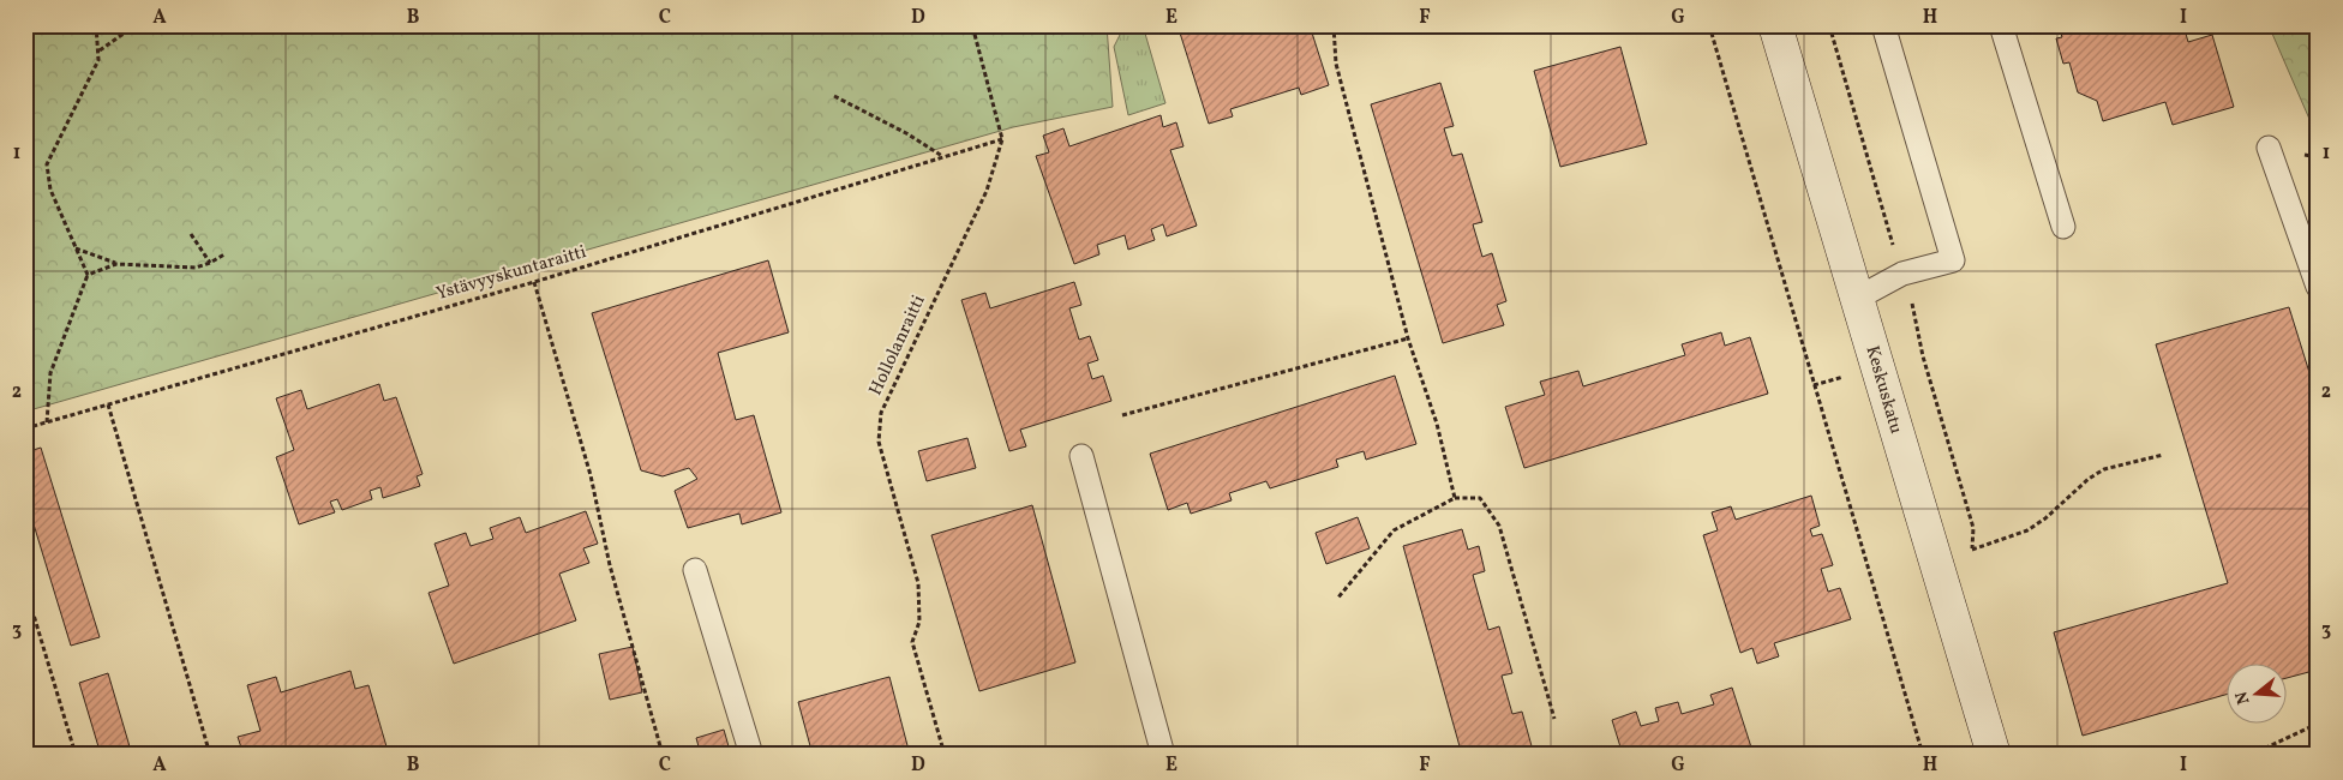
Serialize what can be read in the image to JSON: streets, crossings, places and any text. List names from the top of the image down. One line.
{"streets":{"main road":["Keskuskatu"],"path":["Ystävyyskuntaraitti","Hollolanraitti"]},"crossings":[["Ystävyyskuntaraitti","Hollolanraitti"]],"north":"left","grid":{"columns":["A","B","C","D","E","F","G","H","I"],"rows":["1","2","3"]}}
